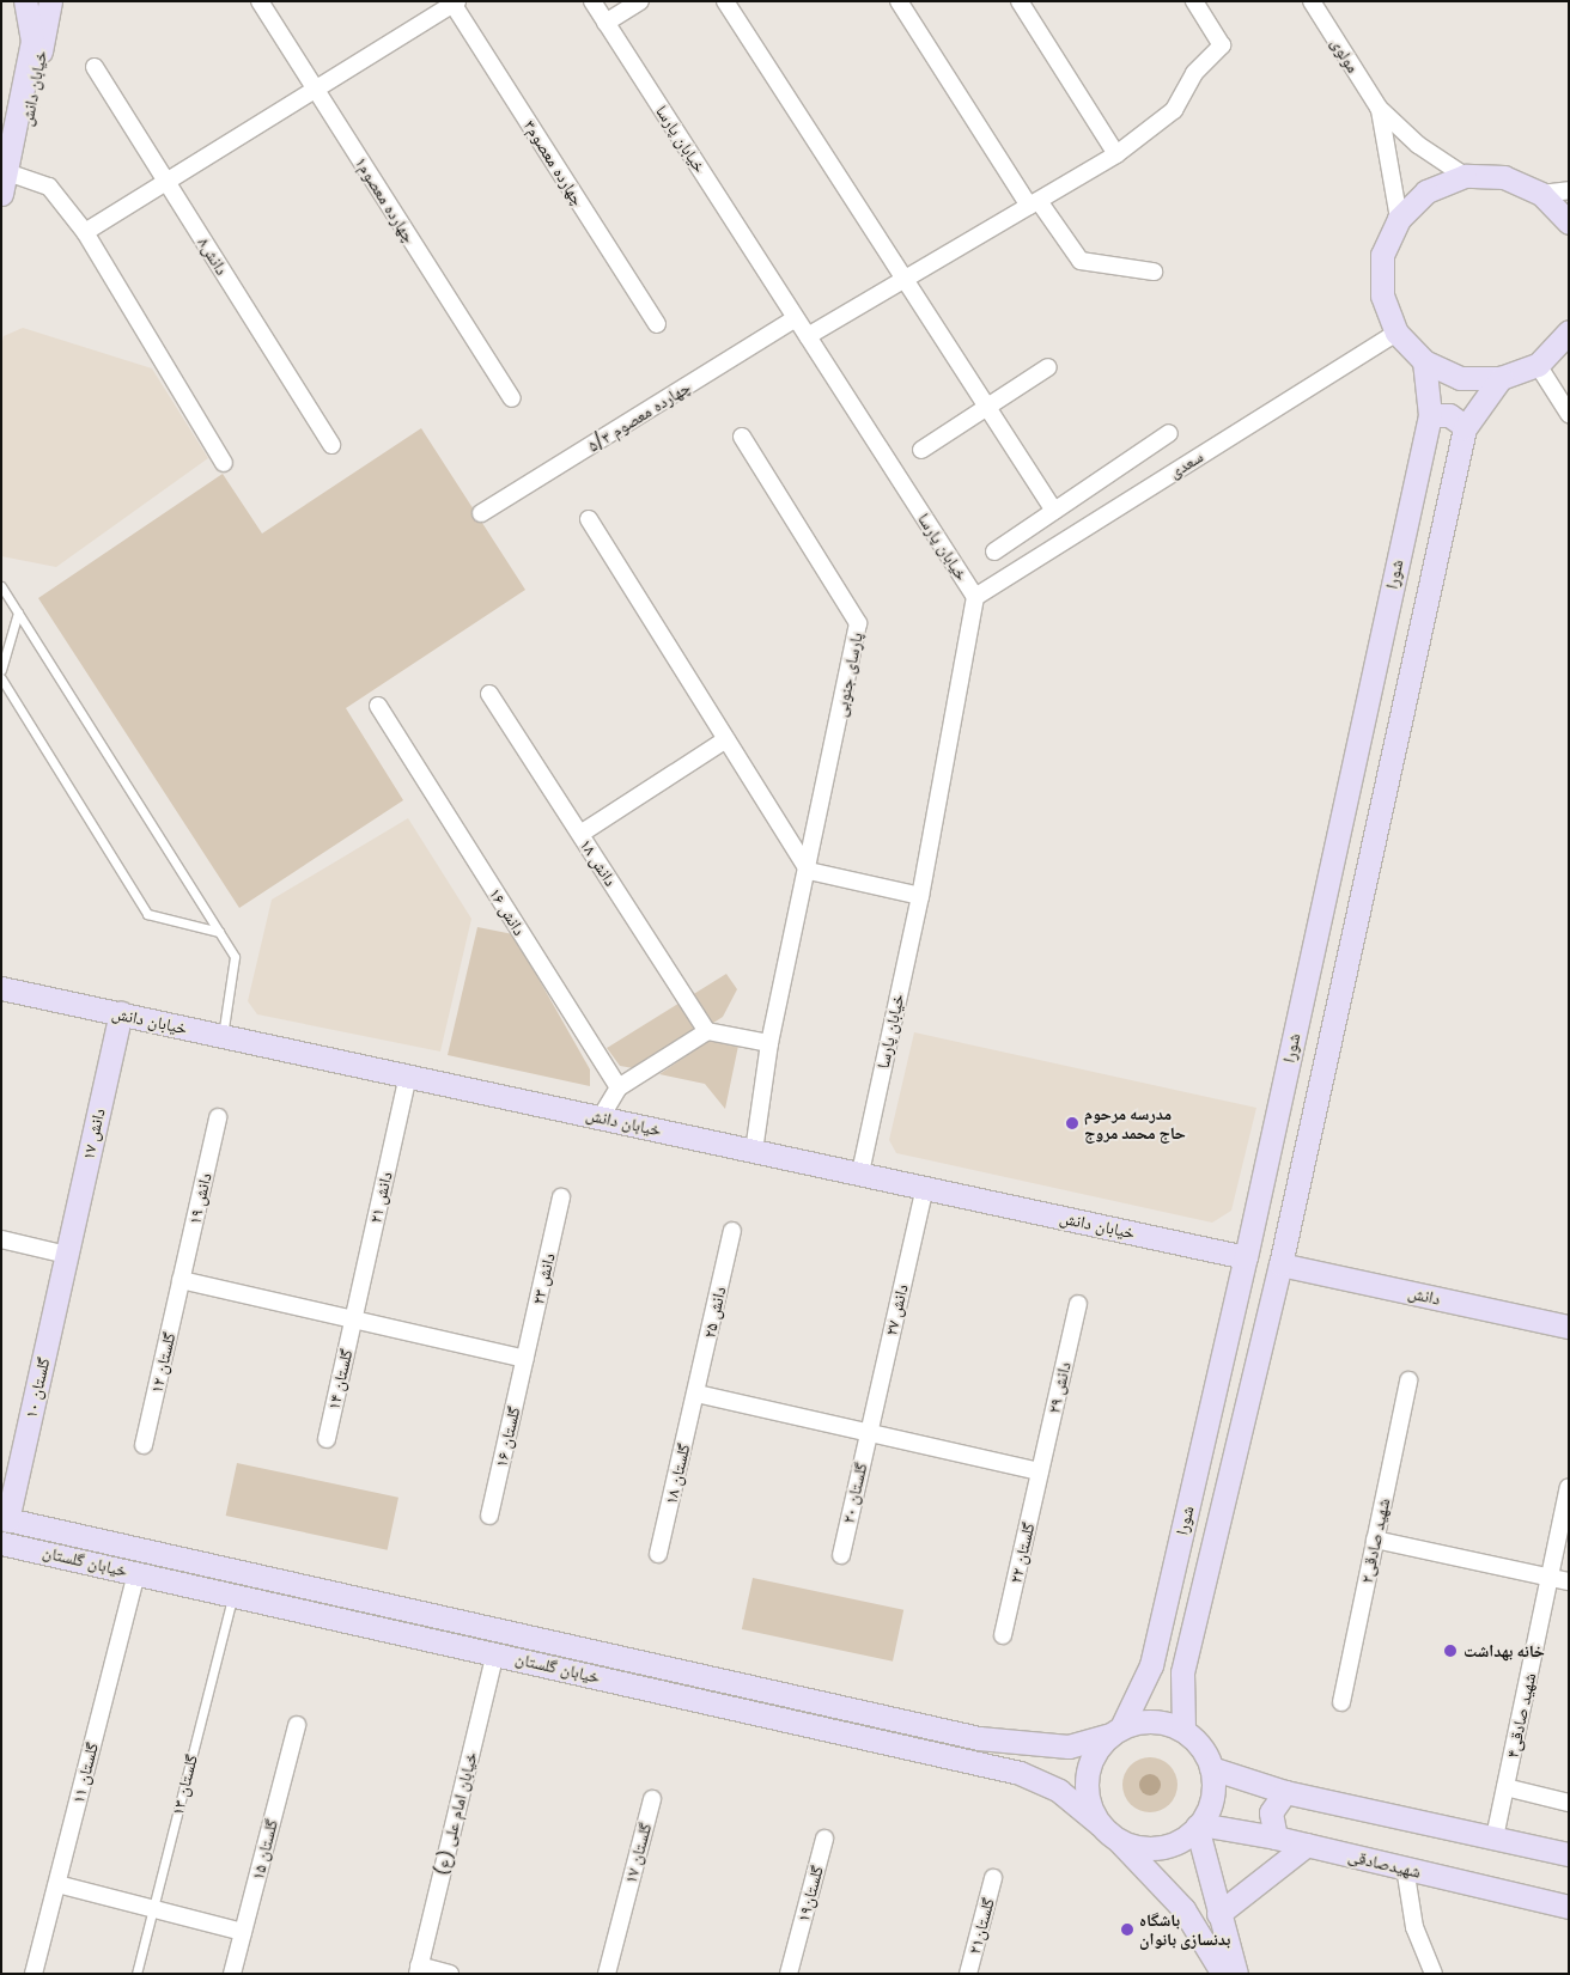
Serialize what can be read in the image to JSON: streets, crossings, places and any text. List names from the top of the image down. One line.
{"streets":{"street":["مولوی","خیابان دانش","خیابان پارسا","چهارده معصوم۳","چهارده معصوم۱","دانش۸","چهارده معصوم ۵/۳","سعدی","شورا","پارسای جنوبی","دانش ۱۸","دانش ۱۶","دانش ۱۷","دانش ۲۱","دانش ۱۹","دانش ۲۳","دانش","دانش ۲۷","دانش ۲۵","گلستان ۱۲","گلستان ۱۴","گلستان ۱۰","دانش ۲۹","گلستان ۱۶","گلستان ۱۸","گلستان ۲۰","شهید صادقی۲","گلستان ۲۲","خیابان گلستان","شهید صادقی۴","گلستان ۱۱","خیابان امام علی (ع)","گلستان ۱۵","گلستان ۱۷","شهیدصادقی","گلستان۱۹","گلستان۲۱"],"lane":["گلستان ۱۳"]},"crossings":[["خیابان دانش","خیابان پارسا"],["خیابان دانش","شورا"],["خیابان دانش","پارسای جنوبی"],["خیابان دانش","دانش ۱۷"],["خیابان دانش","دانش ۲۱"],["خیابان دانش","دانش ۲۷"],["خیابان پارسا","چهارده معصوم ۵/۳"],["خیابان پارسا","سعدی"],["شورا","دانش"],["شورا","خیابان گلستان"],["شورا","شهیدصادقی"],["دانش ۱۷","گلستان ۱۰"],["دانش ۲۱","گلستان ۱۴"],["دانش ۱۹","گلستان ۱۲"],["دانش ۲۳","گلستان ۱۶"],["دانش ۲۷","گلستان ۲۰"],["دانش ۲۵","گلستان ۱۸"],["گلستان ۱۰","خیابان گلستان"],["دانش ۲۹","گلستان ۲۲"],["خیابان گلستان","گلستان ۱۱"],["خیابان گلستان","گلستان ۱۳"],["خیابان گلستان","خیابان امام علی (ع)"],["خیابان گلستان","شهیدصادقی"]],"places":["مدرسه مرحوم حاج محمد مروج","خانه بهداشت","باشگاه بدنسازی بانوان"]}
